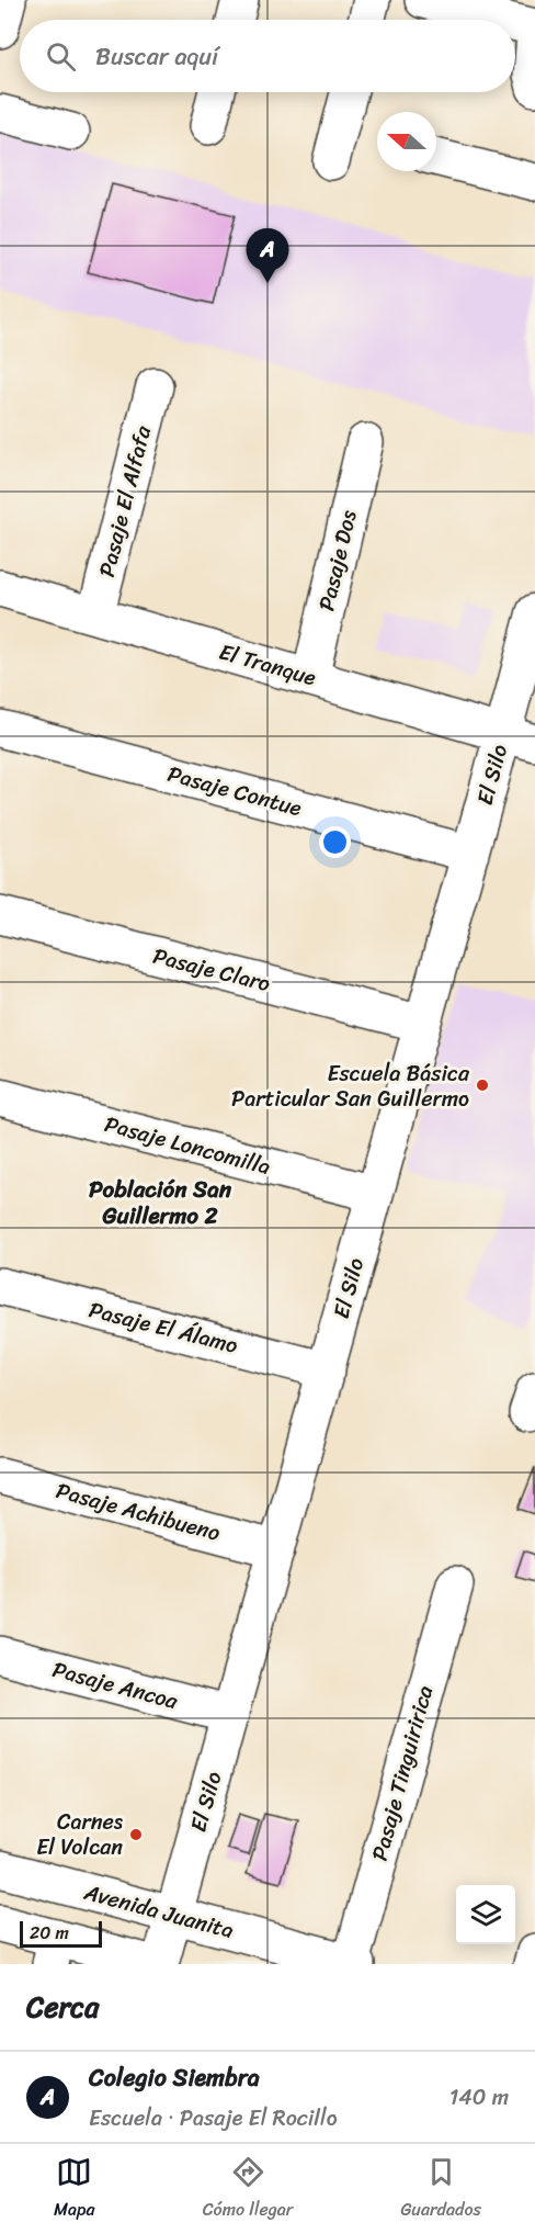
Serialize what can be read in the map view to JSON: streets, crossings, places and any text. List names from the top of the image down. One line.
{"streets":{"street":["Pasaje El Alfafa","Pasaje Dos","El Tranque","El Silo","Pasaje Contue","Pasaje Claro","Pasaje Loncomilla","Pasaje El Álamo","Pasaje Achibueno","Pasaje Ancoa","Pasaje Tinguiririca","Avenida Juanita"]},"crossings":[["Pasaje El Alfafa","El Tranque"],["Pasaje Dos","El Tranque"],["El Tranque","El Silo"],["El Silo","Pasaje Contue"],["El Silo","Pasaje Claro"],["El Silo","Pasaje Loncomilla"],["El Silo","Pasaje El Álamo"],["El Silo","Pasaje Achibueno"],["El Silo","Pasaje Ancoa"],["El Silo","Avenida Juanita"],["Pasaje Tinguiririca","Avenida Juanita"]],"districts":["Población San Guillermo 2"],"places":["Escuela Básica Particular San Guillermo","Carnes El Volcan"],"scale_bar":"20 m","north":"left","page":{"search":"Buscar aquí","pins":"A","scale":"20 m","heading":"Cerca","list":[{"mark":"A","name":"Colegio Siembra","note":"Escuela · Pasaje El Rocillo","value":"140 m"}],"nav":["Mapa","Cómo llegar","Guardados"]}}
